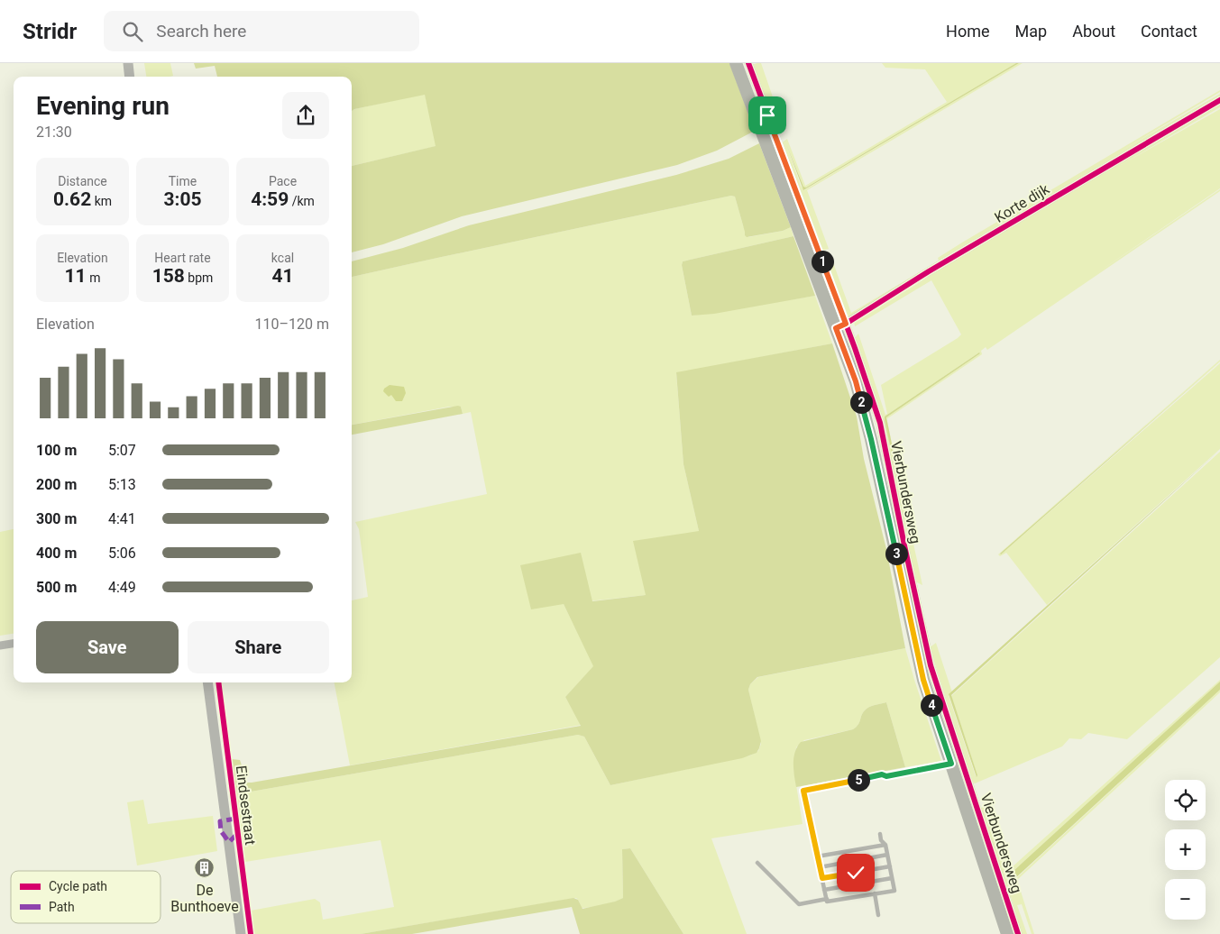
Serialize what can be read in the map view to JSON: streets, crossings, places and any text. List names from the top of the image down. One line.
{"streets":{"main road":["Vierbundersweg"],"street":["Korte dijk","Eindsestraat"]},"crossings":[["Korte dijk","Vierbundersweg"]],"places":{"building":["De Bunthoeve"]},"legend":["Cycle path","Path"],"page":{"header":"Stridr","search":"Search here","nav":["Home","Map","About","Contact"],"heading":["Evening run","21:30"],"stats":[["Distance","0.62 km"],["Time","3:05"],["Pace","4:59 /km"],["Elevation","11 m"],["Heart rate","158 bpm"],["kcal","41"]],"pins":["1","2","3","4","5"],"chart":["Elevation","110–120 m"],"list":[{"name":"100 m","note":"5:07"},{"name":"200 m","note":"5:13"},{"name":"300 m","note":"4:41"},{"name":"400 m","note":"5:06"},{"name":"500 m","note":"4:49"}],"buttons":["Save","Share"],"map_buttons":["+","−"]}}
